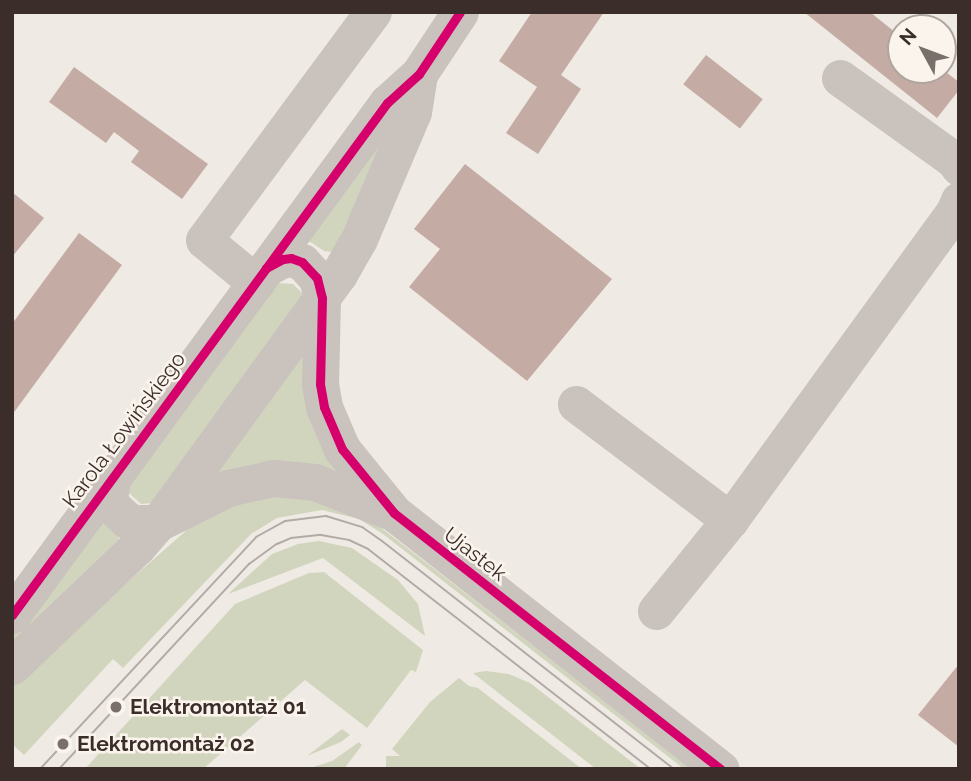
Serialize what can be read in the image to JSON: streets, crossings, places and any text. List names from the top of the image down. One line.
{"streets":{"street":["Karola Łowińskiego","Ujastek"]},"crossings":[["Karola Łowińskiego","Ujastek"]],"places":["Elektromontaż 01","Elektromontaż 02"],"north":"top left"}
